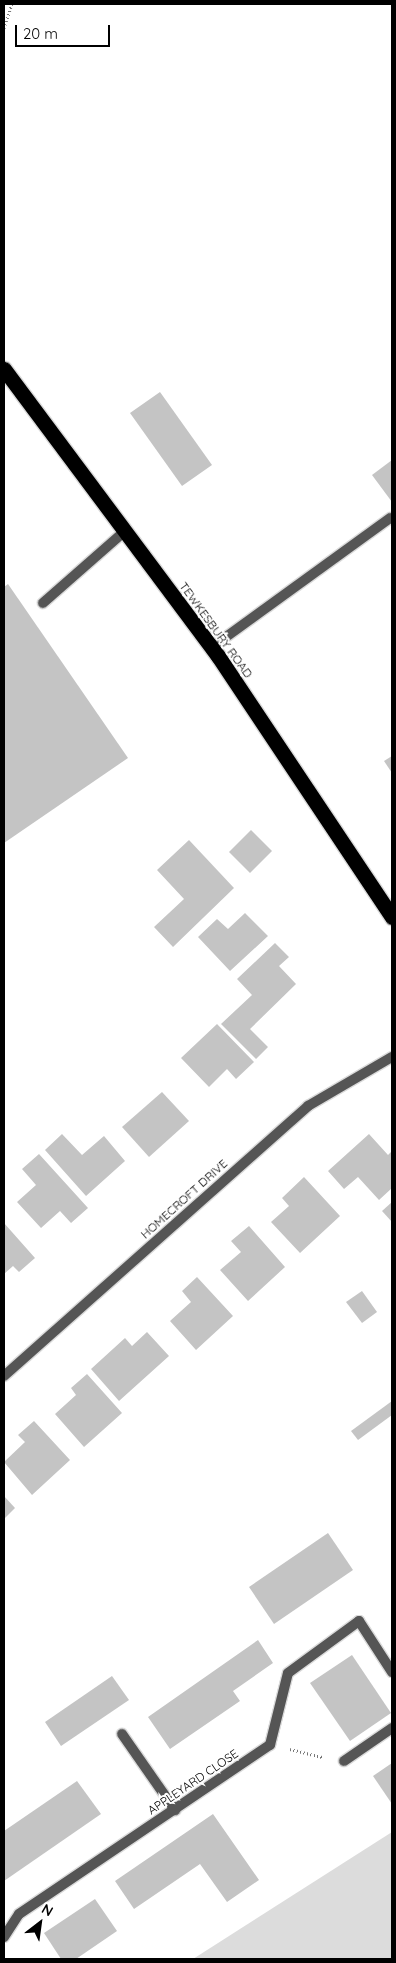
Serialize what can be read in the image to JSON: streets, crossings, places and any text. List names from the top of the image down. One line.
{"streets":{"highway":["TEWKESBURY ROAD"],"street":["HOMECROFT DRIVE","APPLEYARD CLOSE"]},"scale_bar":"20 m","north":"top right"}
